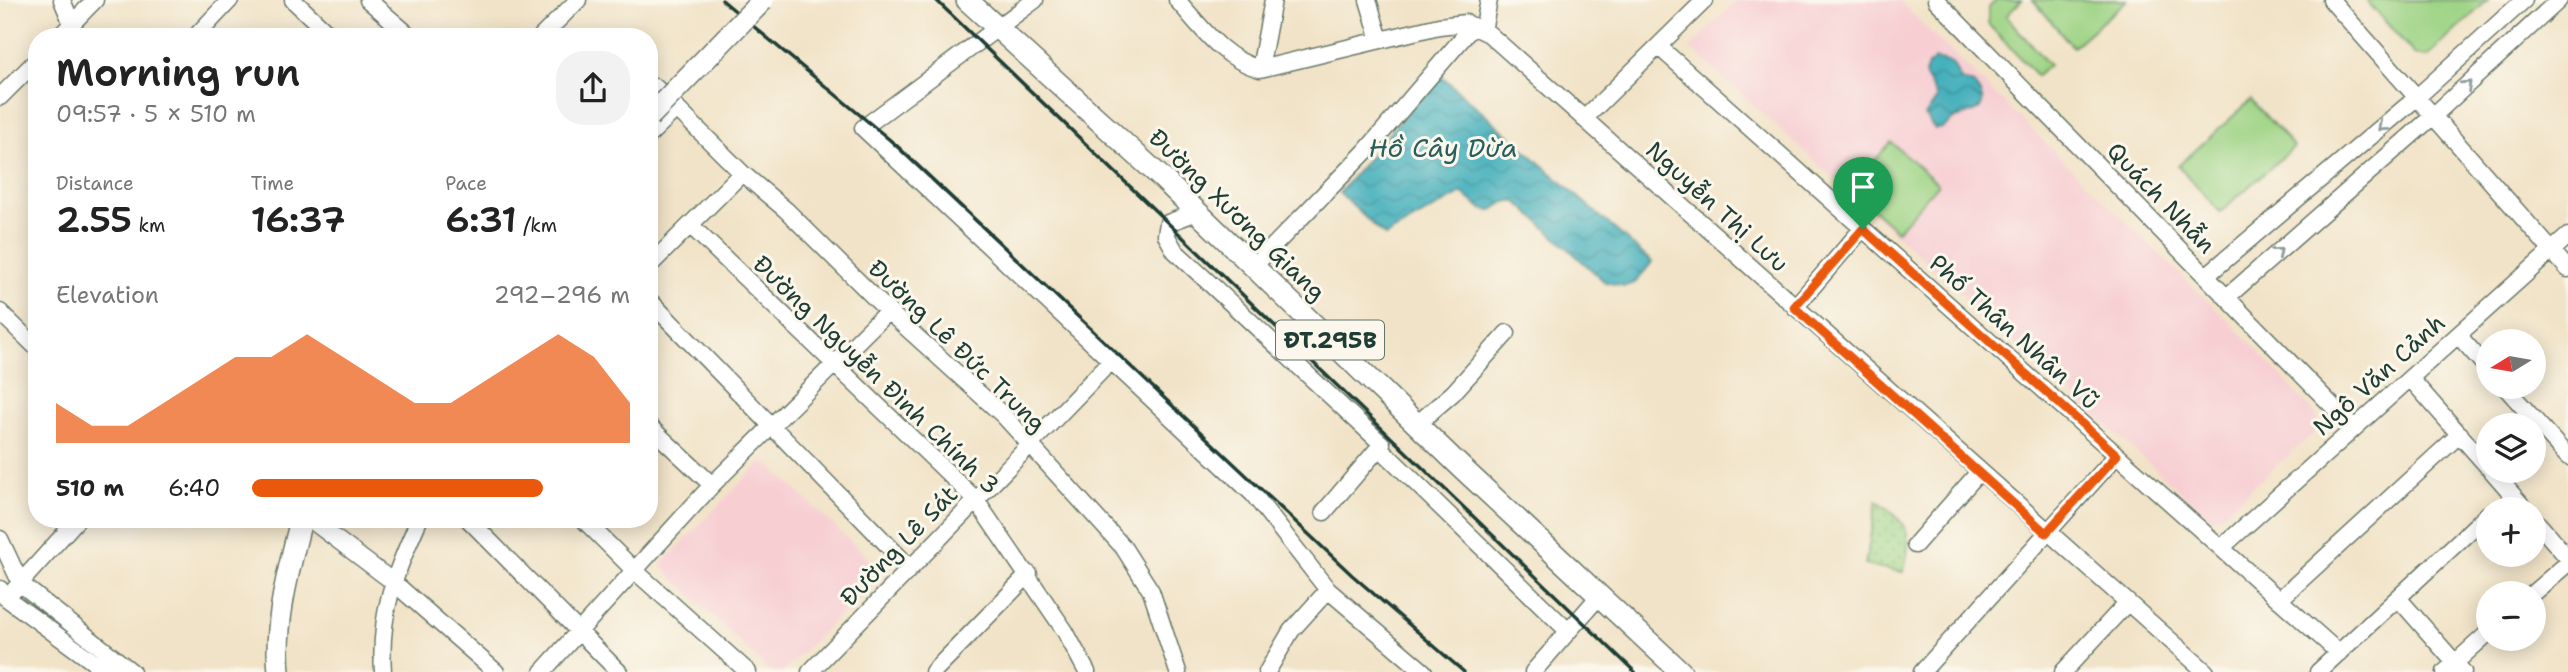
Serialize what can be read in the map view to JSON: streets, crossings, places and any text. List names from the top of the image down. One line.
{"streets":{"main road":["Đường Xương Giang","ĐT.295B"],"street":["Quách Nhẫn","Nguyễn Thị Lưu","Phố Thân Nhân Vũ","Đường Lê Đức Trung","Đường Nguyễn Đình Chính 3","Ngô Văn Cảnh","Đường Lê Sát"]},"crossings":[["Quách Nhẫn","Ngô Văn Cảnh"],["Phố Thân Nhân Vũ","Ngô Văn Cảnh"],["Đường Lê Đức Trung","Đường Lê Sát"],["Đường Nguyễn Đình Chính 3","Đường Lê Sát"]],"water":["Hồ Cây Dừa"],"north":"left","page":{"heading":["Morning run","09:57 · 5 × 510 m"],"stats":[["Distance","2.55 km"],["Time","16:37"],["Pace","6:31 /km"]],"chart":["Elevation","292–296 m"],"map_buttons":["+","−"],"list":[{"name":"510 m","note":"6:40"}]}}
